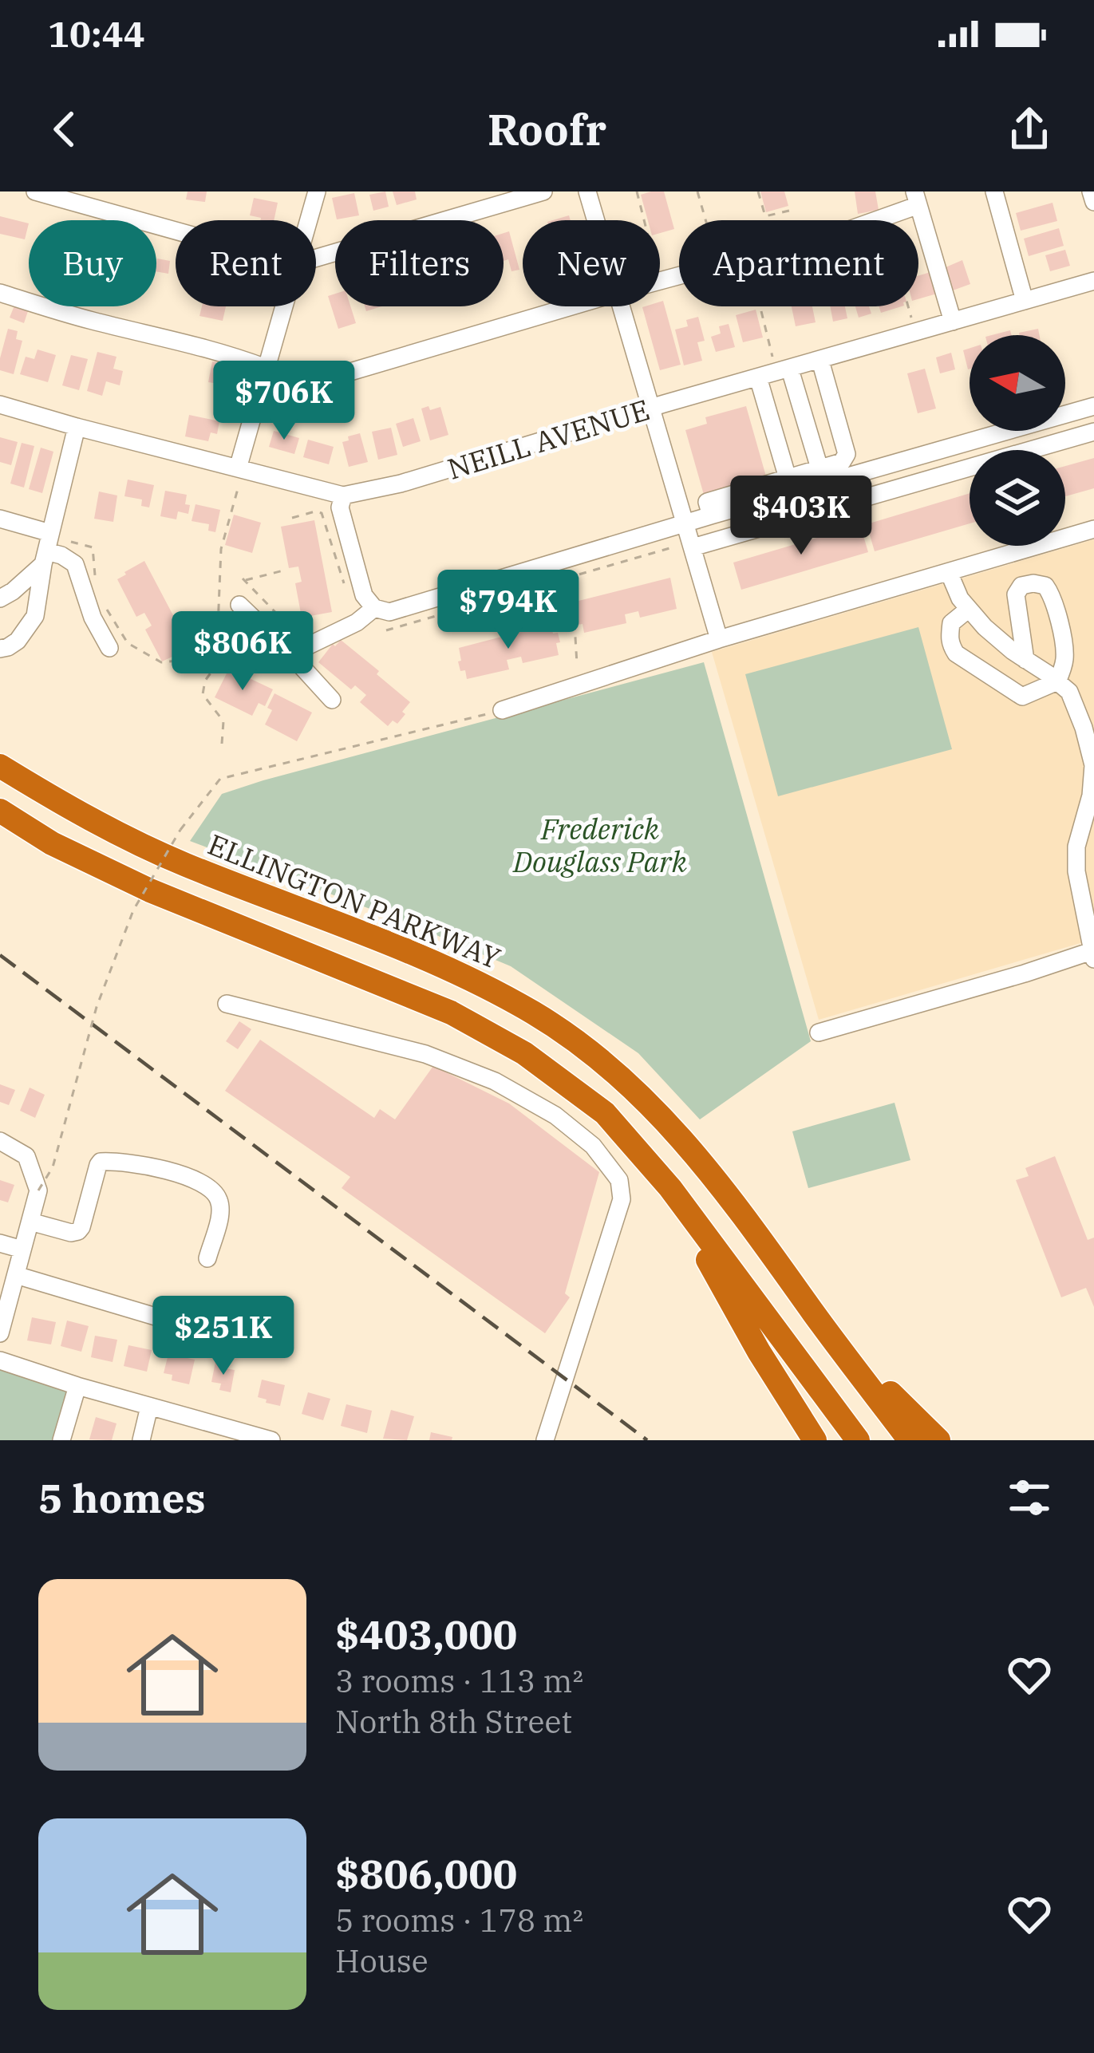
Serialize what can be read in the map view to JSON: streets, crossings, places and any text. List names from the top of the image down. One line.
{"streets":{"highway":["ELLINGTON PARKWAY"],"street":["NEILL AVENUE"]},"parks":["Frederick Douglass Park"],"north":"left","page":{"status":"10:44","header":"Roofr","chip":["Buy","Rent","Filters","New","Apartment"],"price":["$706K","$403K","$794K","$806K","$251K"],"heading":"5 homes","list":[{"name":"$403,000","note":"3 rooms · 113 m² · North 8th Street"},{"name":"$806,000","note":"5 rooms · 178 m² · House"}]}}
